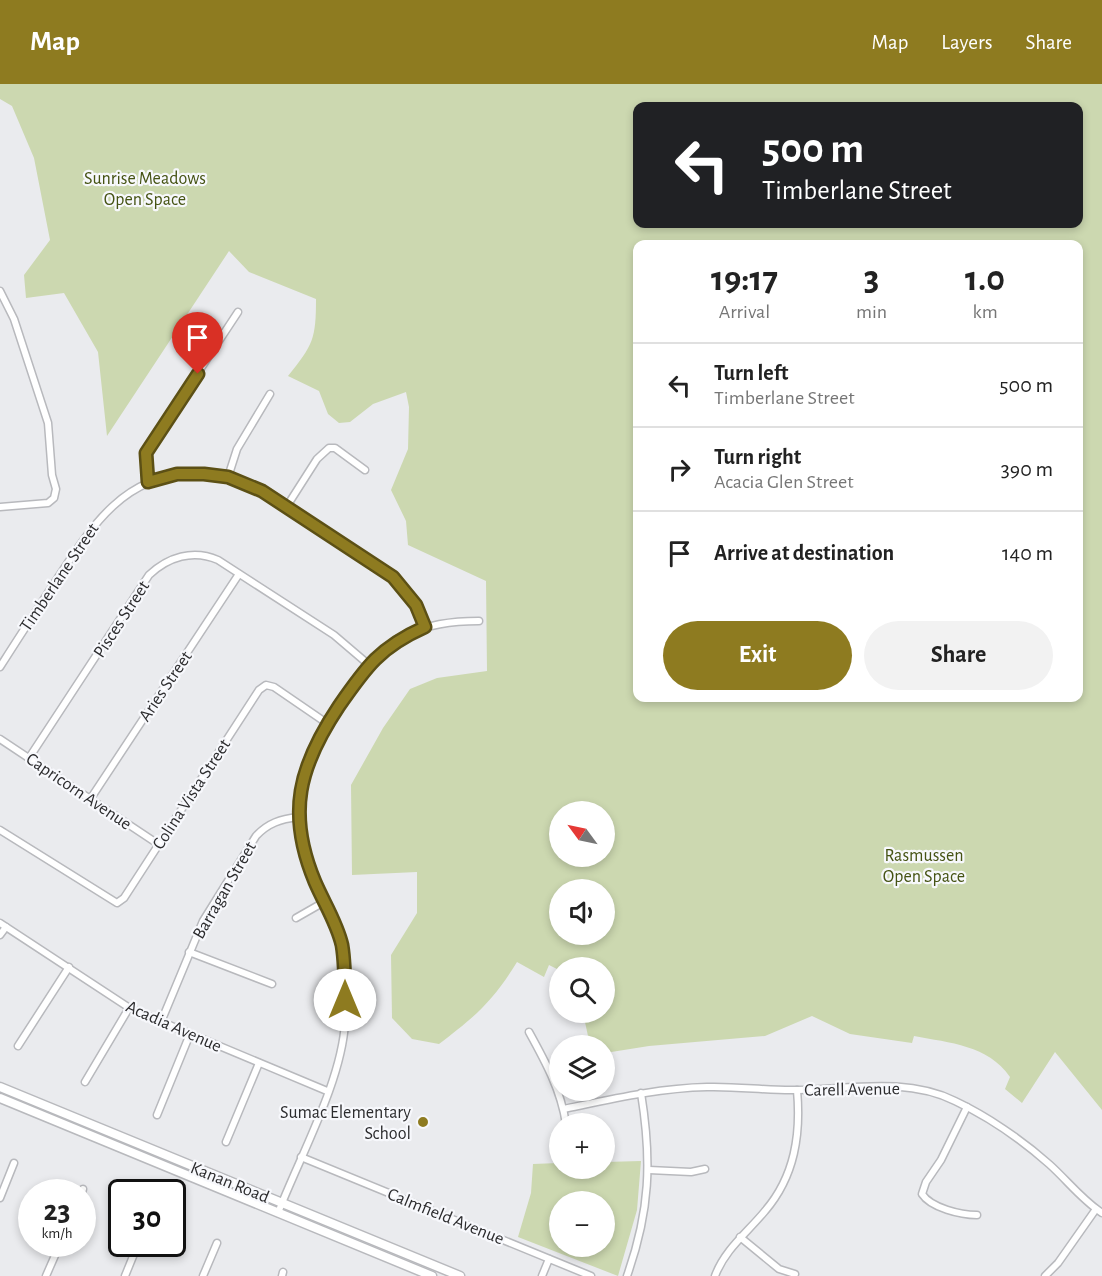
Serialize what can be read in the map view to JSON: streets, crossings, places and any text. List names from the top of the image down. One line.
{"streets":{"main road":["Kanan Road"],"street":["Timberlane Street","Pisces Street","Aries Street","Capricorn Avenue","Colina Vista Street","Barragan Street","Acadia Avenue","Carell Avenue","Calmfield Avenue"]},"crossings":[["Pisces Street","Aries Street"],["Pisces Street","Capricorn Avenue"],["Aries Street","Capricorn Avenue"],["Capricorn Avenue","Colina Vista Street"],["Barragan Street","Acadia Avenue"]],"parks":["Sunrise Meadows Open Space","Rasmussen Open Space"],"places":["Sumac Elementary School"],"north":"top left","page":{"header":"Map","nav":["Map","Layers","Share"],"turn":["500 m","Timberlane Street"],"eta":["19:17","Arrival","3","min","1.0","km"],"list":[{"name":"Turn left","note":"Timberlane Street","value":"500 m"},{"name":"Turn right","note":"Acacia Glen Street","value":"390 m"},{"name":"Arrive at destination","value":"140 m"}],"buttons":["Exit","Share"],"map_buttons":["+","−"],"speed":"23 km/h","limit":"30"}}
